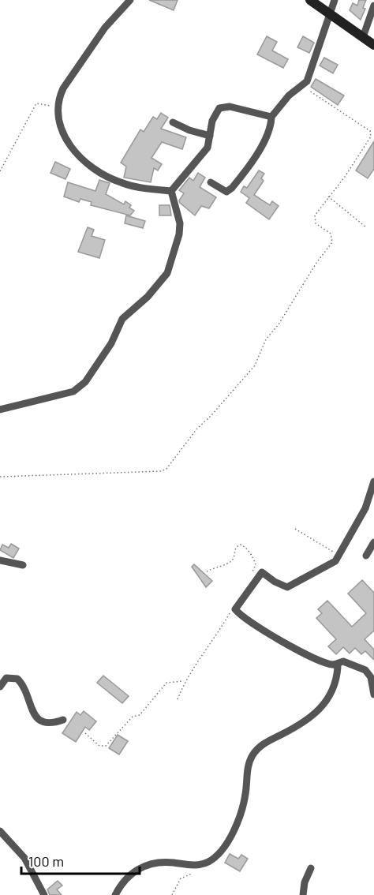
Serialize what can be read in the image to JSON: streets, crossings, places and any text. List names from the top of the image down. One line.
{"scale_bar":"100 m"}
